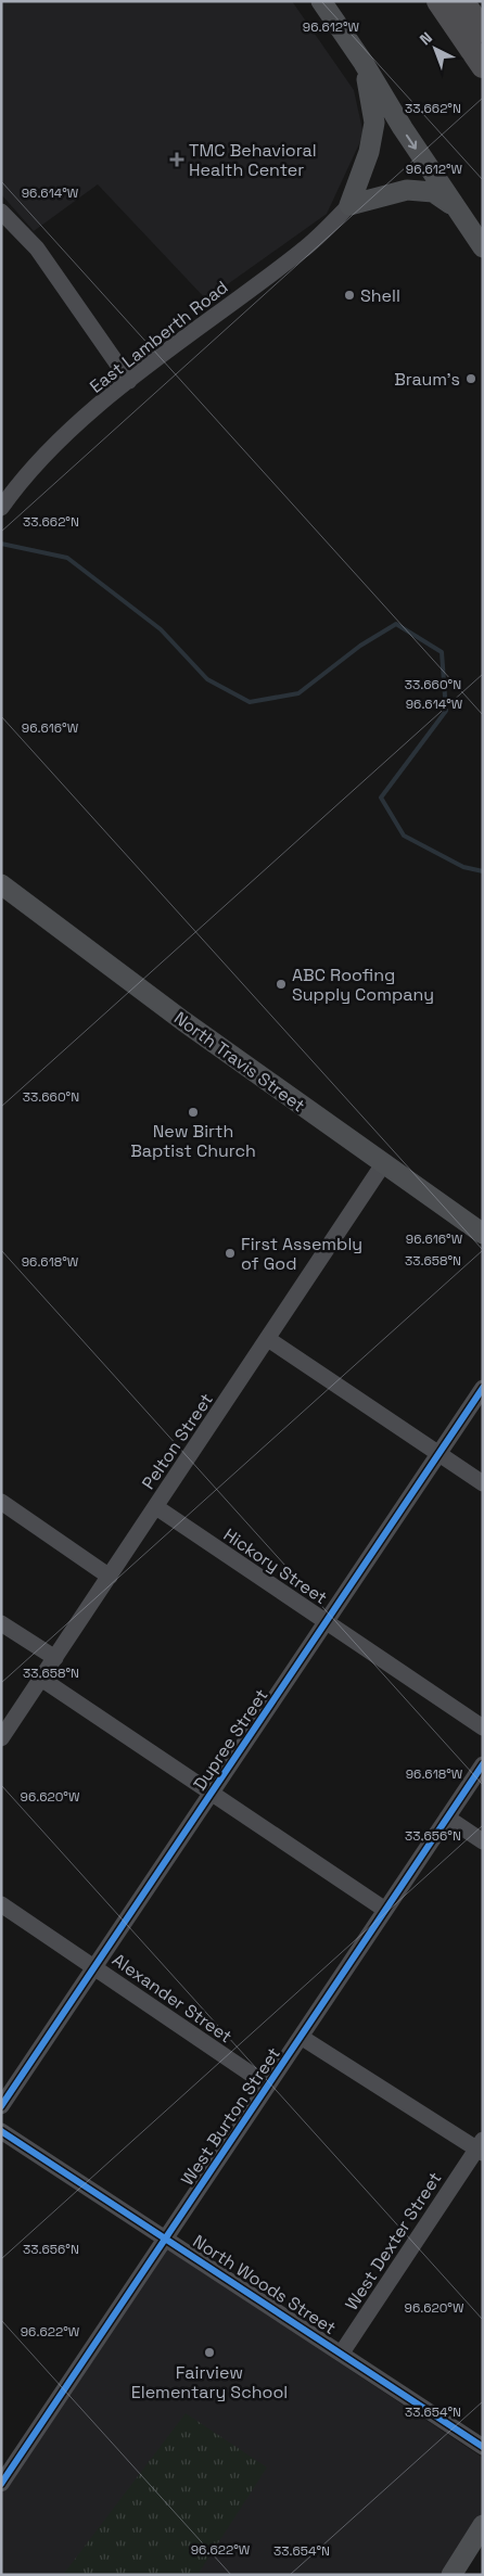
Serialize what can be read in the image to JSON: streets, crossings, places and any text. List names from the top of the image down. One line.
{"streets":{"main road":["North Travis Street"],"street":["East Lamberth Road","Pelton Street","Hickory Street","Dupree Street","Alexander Street","West Burton Street","West Dexter Street","North Woods Street"]},"crossings":[["North Travis Street","Pelton Street"],["Pelton Street","Hickory Street"],["Hickory Street","Dupree Street"],["Dupree Street","Alexander Street"],["Alexander Street","West Burton Street"],["West Burton Street","North Woods Street"],["West Dexter Street","North Woods Street"]],"places":{"health":["TMC Behavioral Health Center"],"other":["Shell","Braum's","ABC Roofing Supply Company","New Birth Baptist Church","First Assembly of God","Fairview Elementary School"]},"north":"top left","coordinates":["96.612°W","33.662°N","96.614°W","33.660°N","96.616°W","33.658°N","96.618°W","96.620°W","33.656°N","96.622°W","33.654°N"]}
